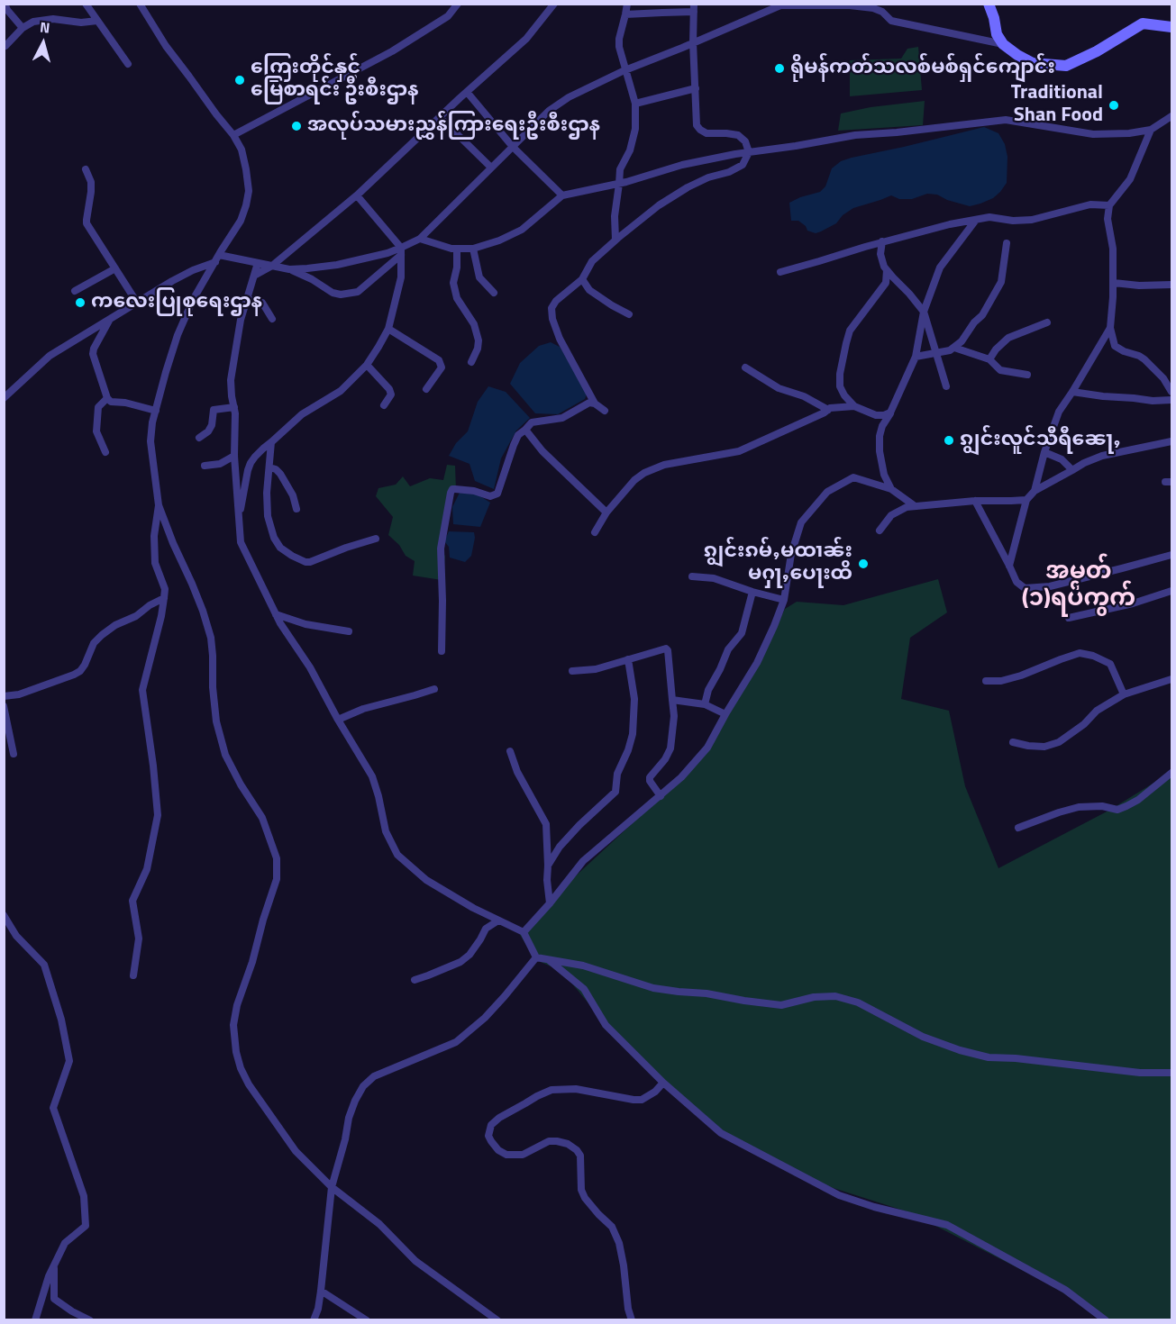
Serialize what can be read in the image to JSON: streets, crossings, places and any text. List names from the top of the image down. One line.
{"districts":["အမှတ် (၁)ရပ်ကွက်"],"places":["ရိုမန်ကတ်သလစ်မစ်ရှင်ကျောင်း","ကြေးတိုင်နှင့် မြေစာရင်း ဦးစီးဌာန","Traditional Shan Food","အလုပ်သမားညွှန်ကြားရေးဦးစီးဌာန","ကလေးပြုစုရေးဌာန","ၵျွင်းလူင်သီရီၼေႃႇ","ၵျွင်းၵမ်ႇမထၢၼ်း မႁႃႇပေႃးထိ"],"north":"top"}
